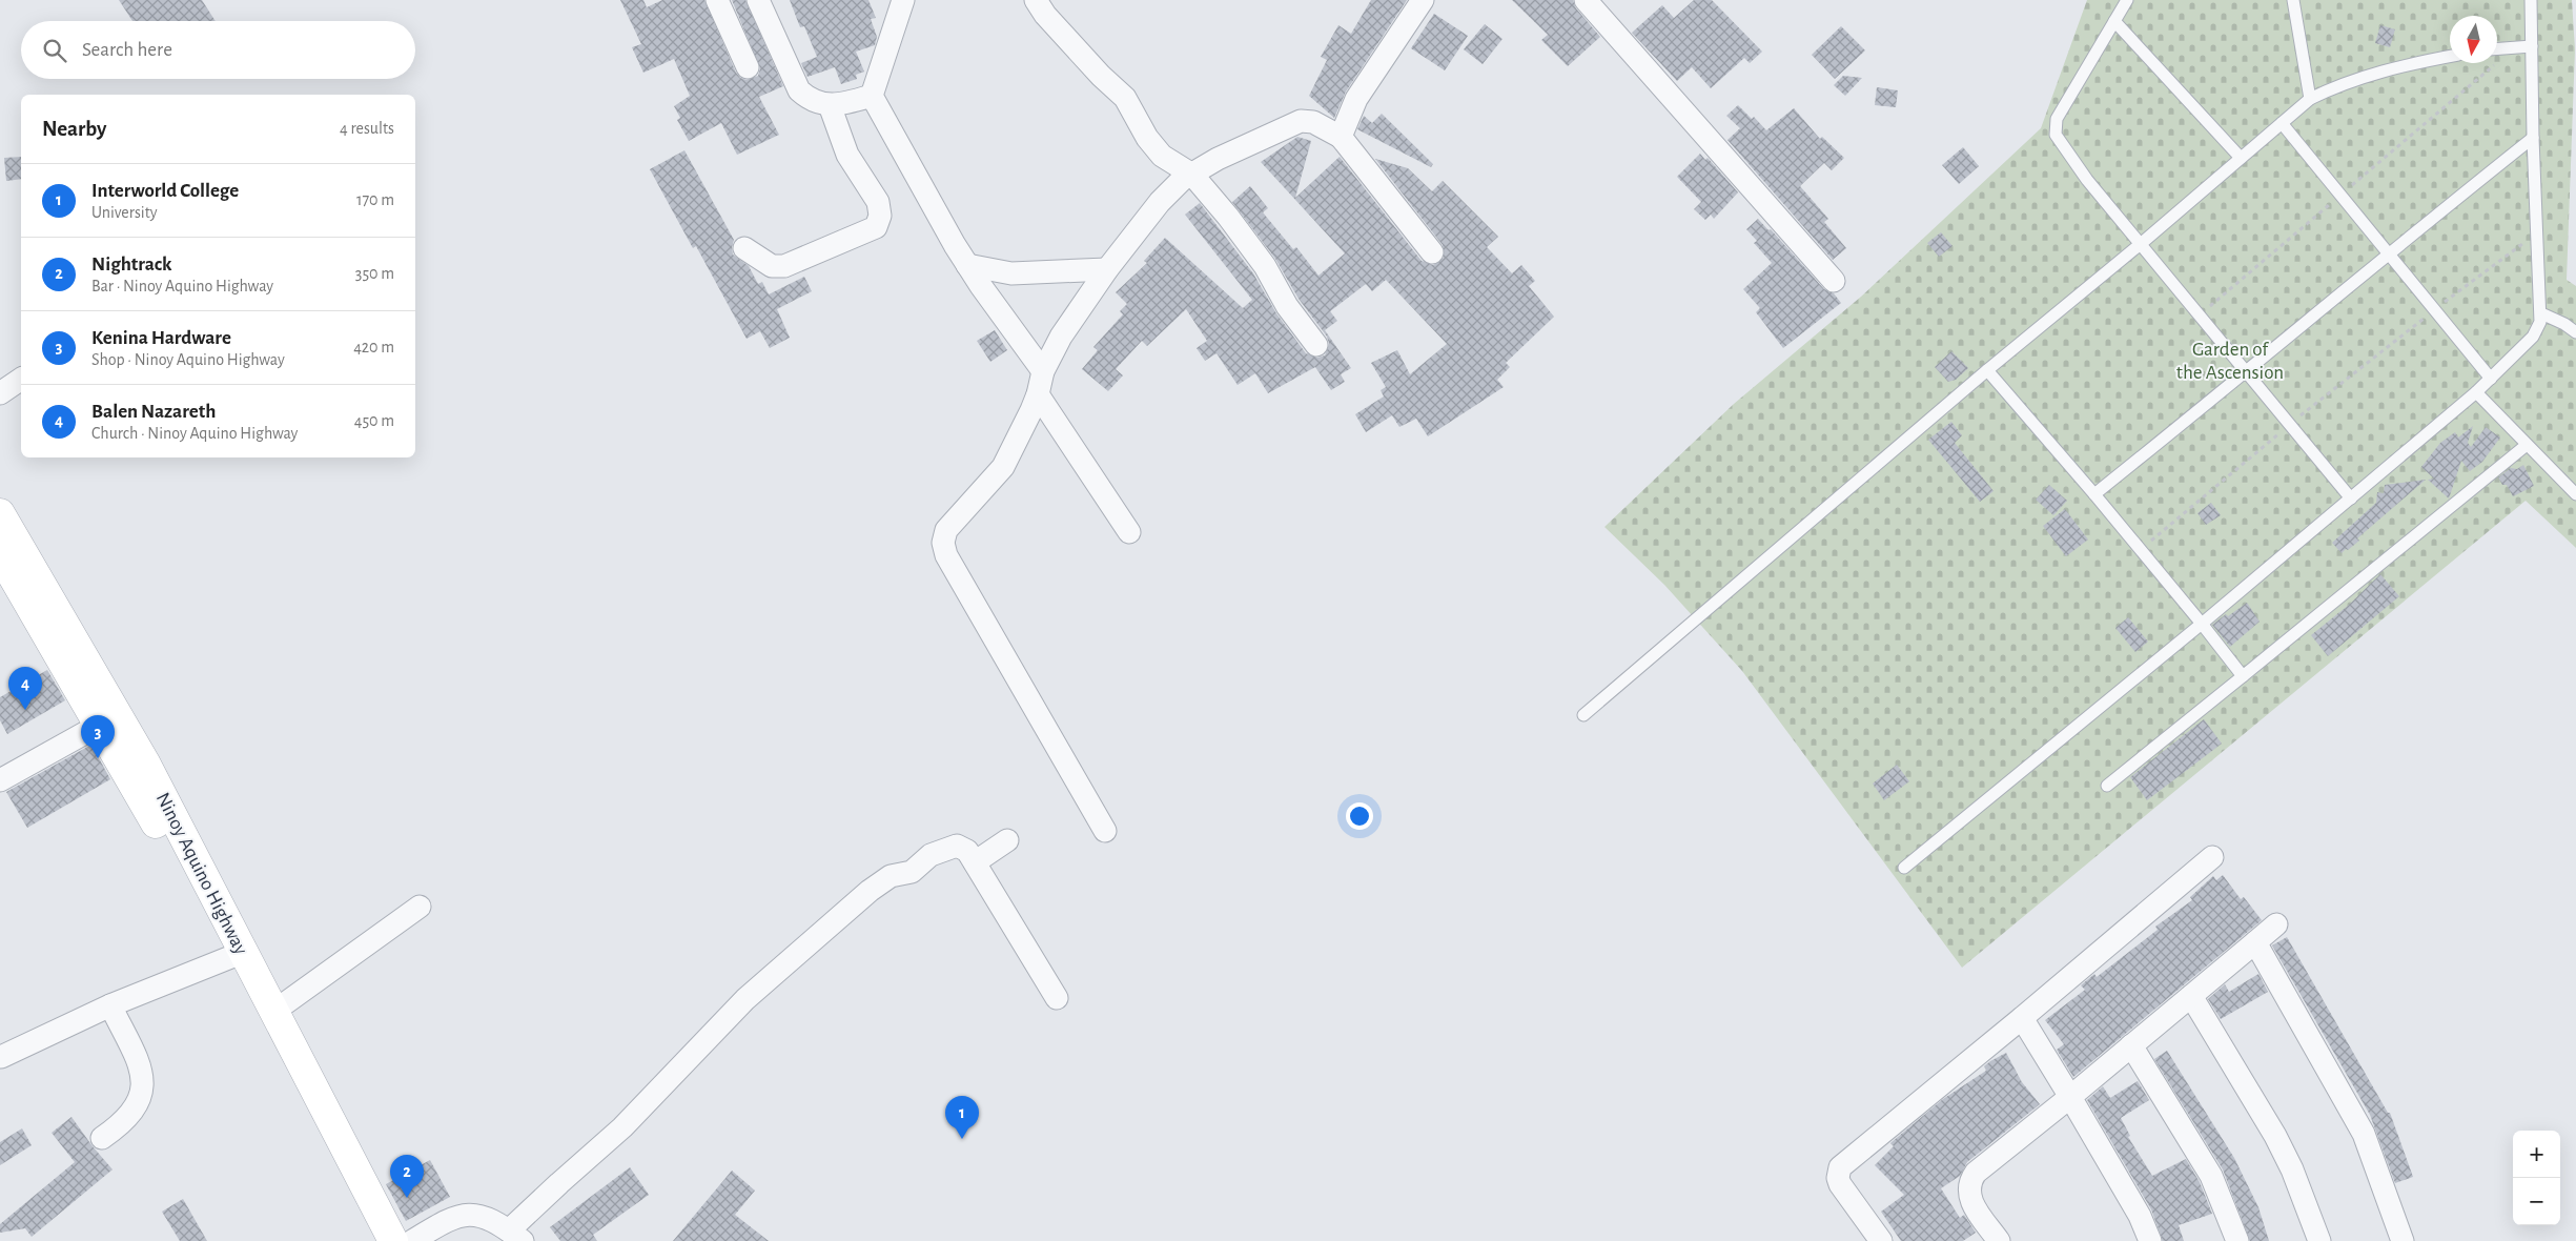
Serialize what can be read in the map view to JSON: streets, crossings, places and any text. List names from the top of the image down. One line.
{"streets":{"main road":["Ninoy Aquino Highway"]},"parks":["Garden of the Ascension"],"north":"bottom","page":{"search":"Search here","heading":["Nearby","4 results"],"list":[{"mark":"1","name":"Interworld College","note":"University","value":"170 m"},{"mark":"2","name":"Nightrack","note":"Bar · Ninoy Aquino Highway","value":"350 m"},{"mark":"3","name":"Kenina Hardware","note":"Shop · Ninoy Aquino Highway","value":"420 m"},{"mark":"4","name":"Balen Nazareth","note":"Church · Ninoy Aquino Highway","value":"450 m"}],"pins":["4","3","1","2"],"map_buttons":["+","−"]}}
